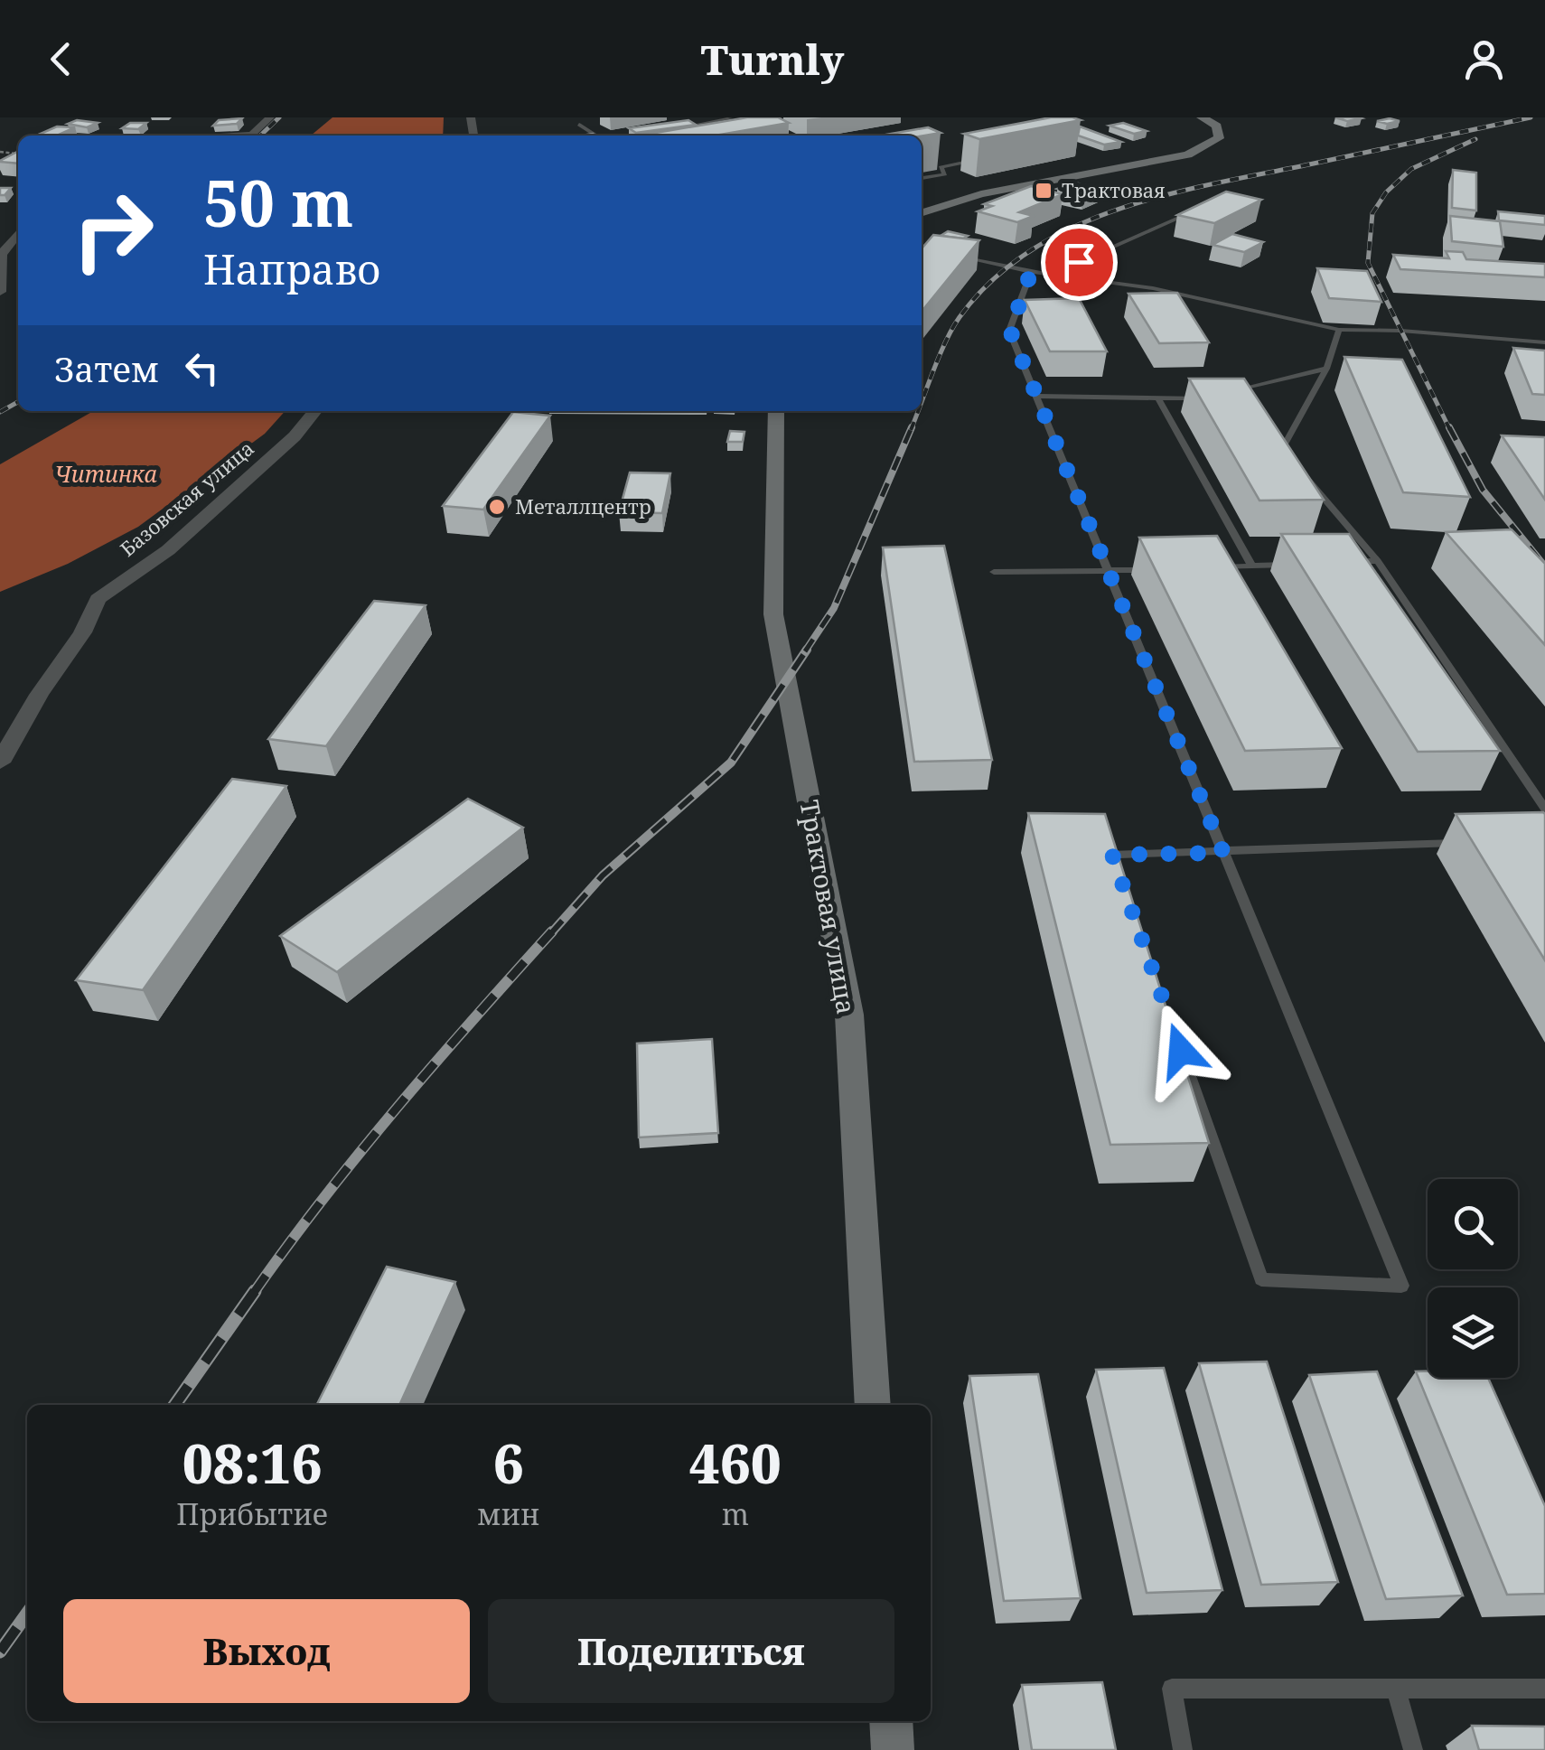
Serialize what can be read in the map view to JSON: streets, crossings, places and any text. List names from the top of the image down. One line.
{"streets":{"main road":["Трактовая улица"],"street":["Базовская улица"]},"water":["Читинка"],"places":{"transit":["Трактовая"],"other":["Металлцентр"]},"page":{"header":"Turnly","turn":["50 m","Направо"],"then":"Затем","eta":["08:16","Прибытие","6","мин","460","m"],"buttons":["Выход","Поделиться"]}}
